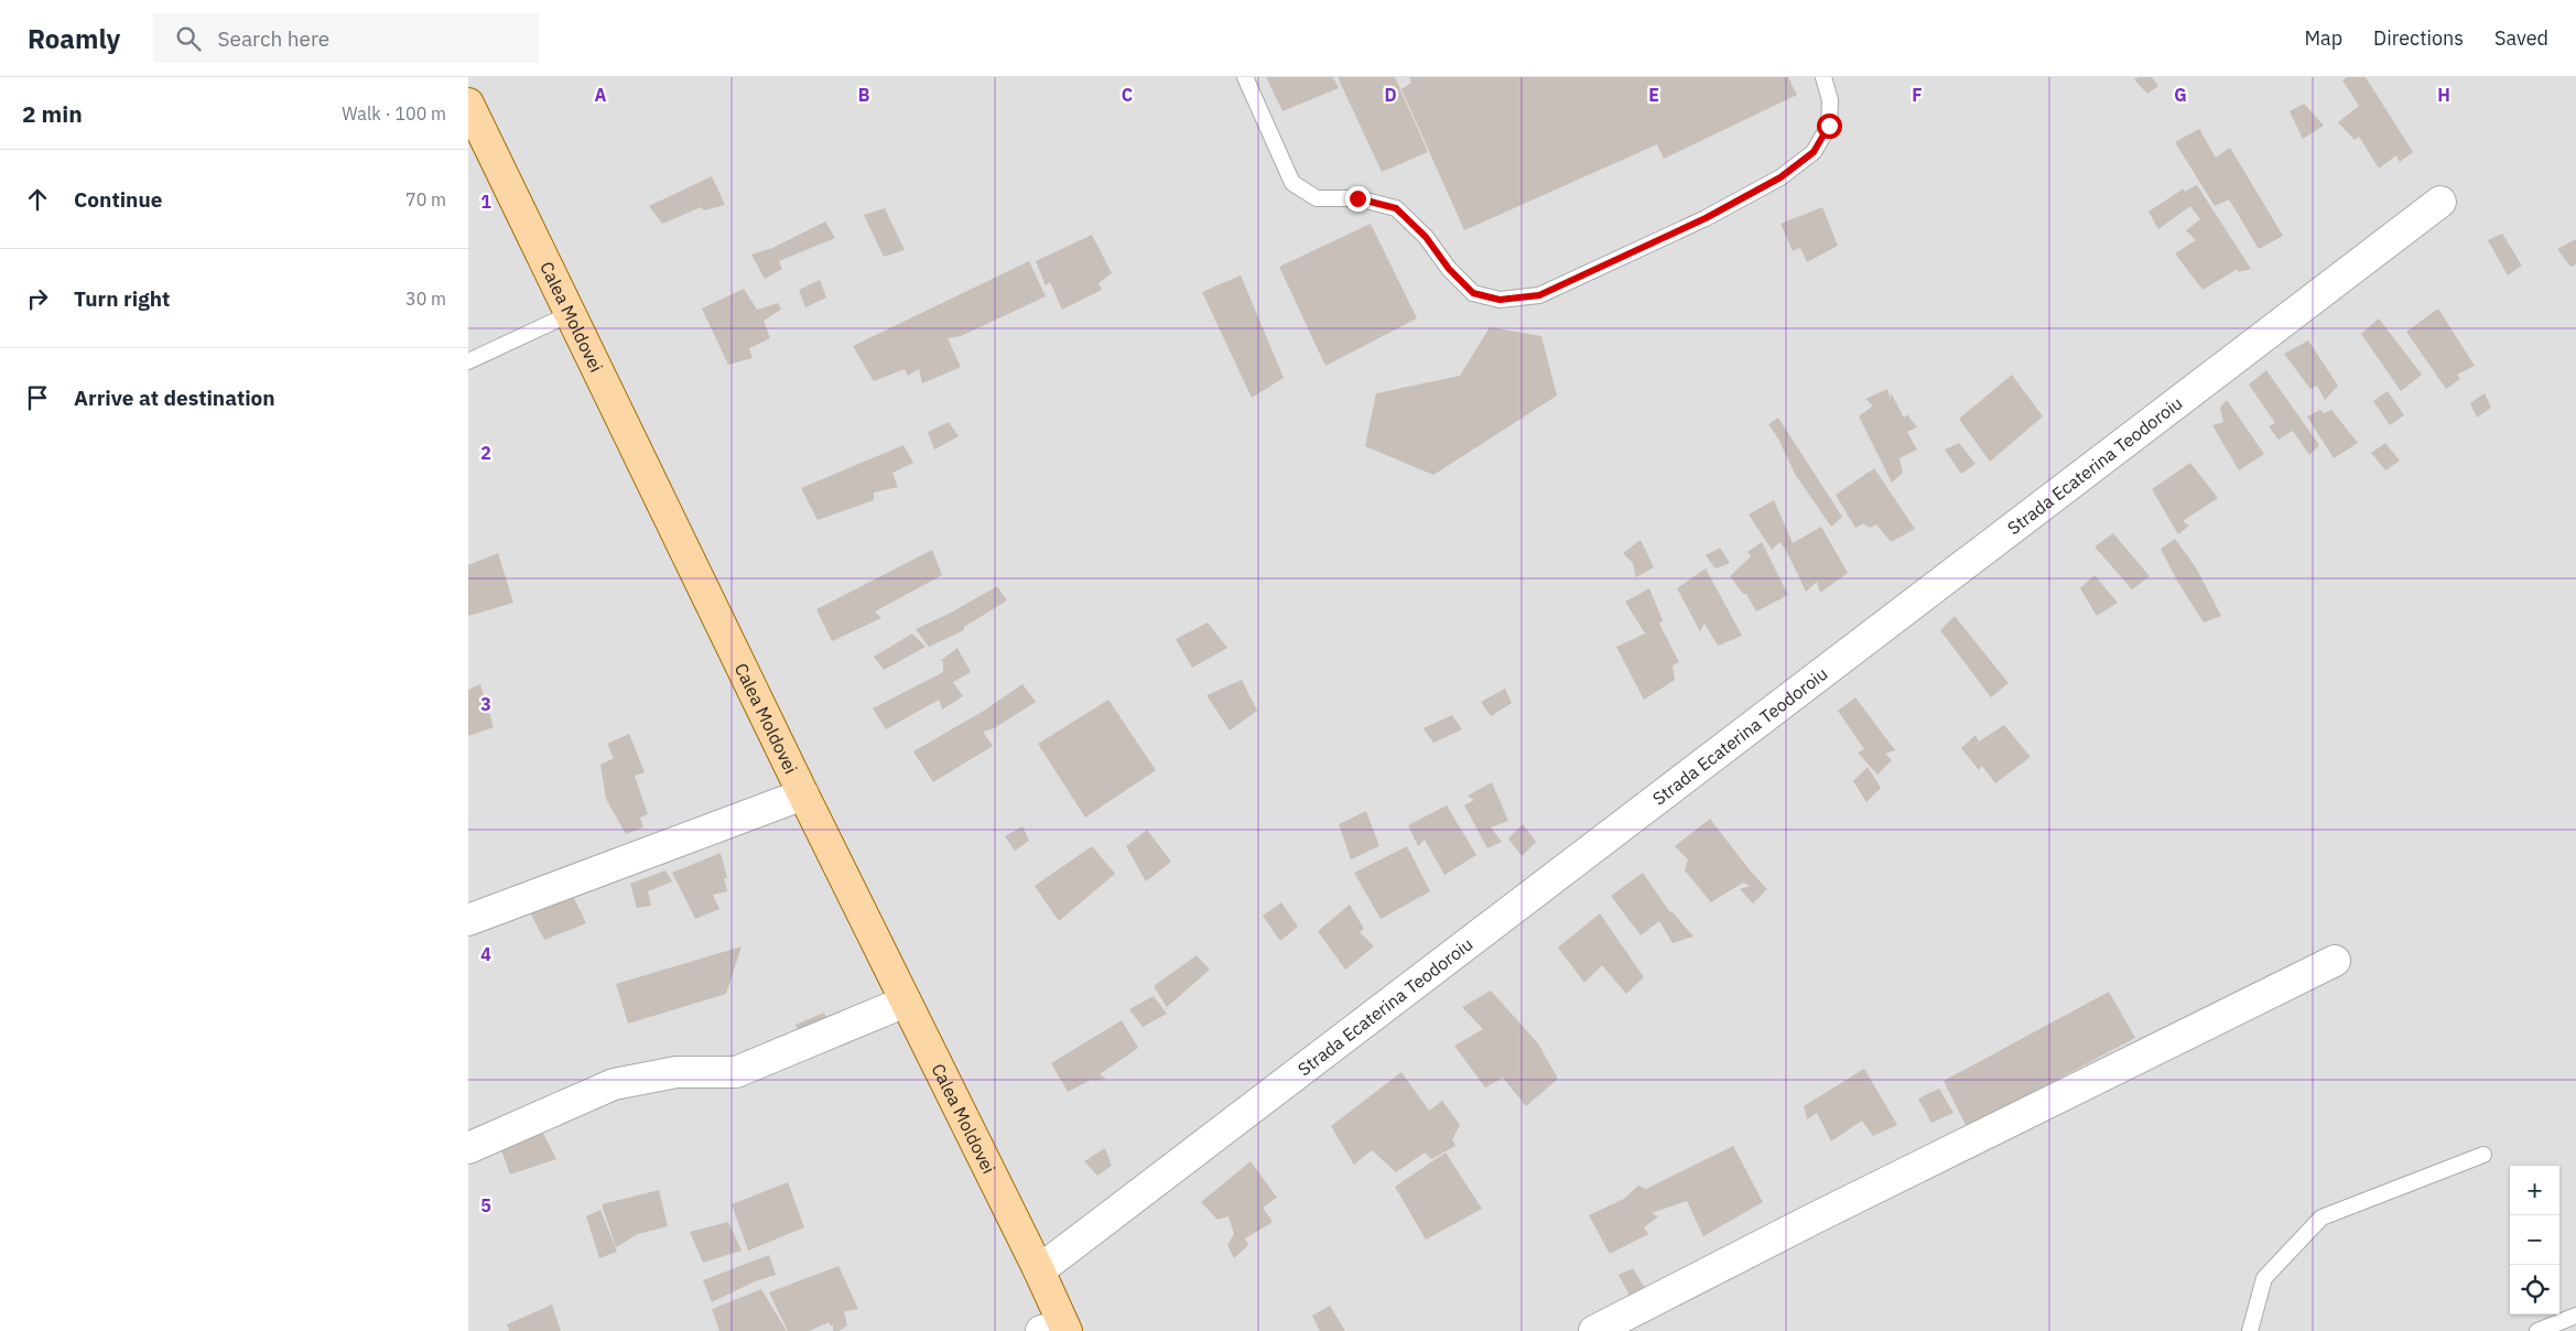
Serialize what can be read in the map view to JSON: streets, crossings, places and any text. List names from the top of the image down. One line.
{"streets":{"main road":["Calea Moldovei"],"street":["Strada Ecaterina Teodoroiu"]},"crossings":[["Calea Moldovei","Strada Ecaterina Teodoroiu"]],"page":{"header":"Roamly","search":"Search here","nav":["Map","Directions","Saved"],"heading":["2 min","Walk · 100 m"],"list":[["Continue","70 m"],["Turn right","30 m"],"Arrive at destination"],"map_buttons":["+","−"]},"grid":{"columns":["A","B","C","D","E","F","G","H"],"rows":["1","2","3","4","5"]}}
